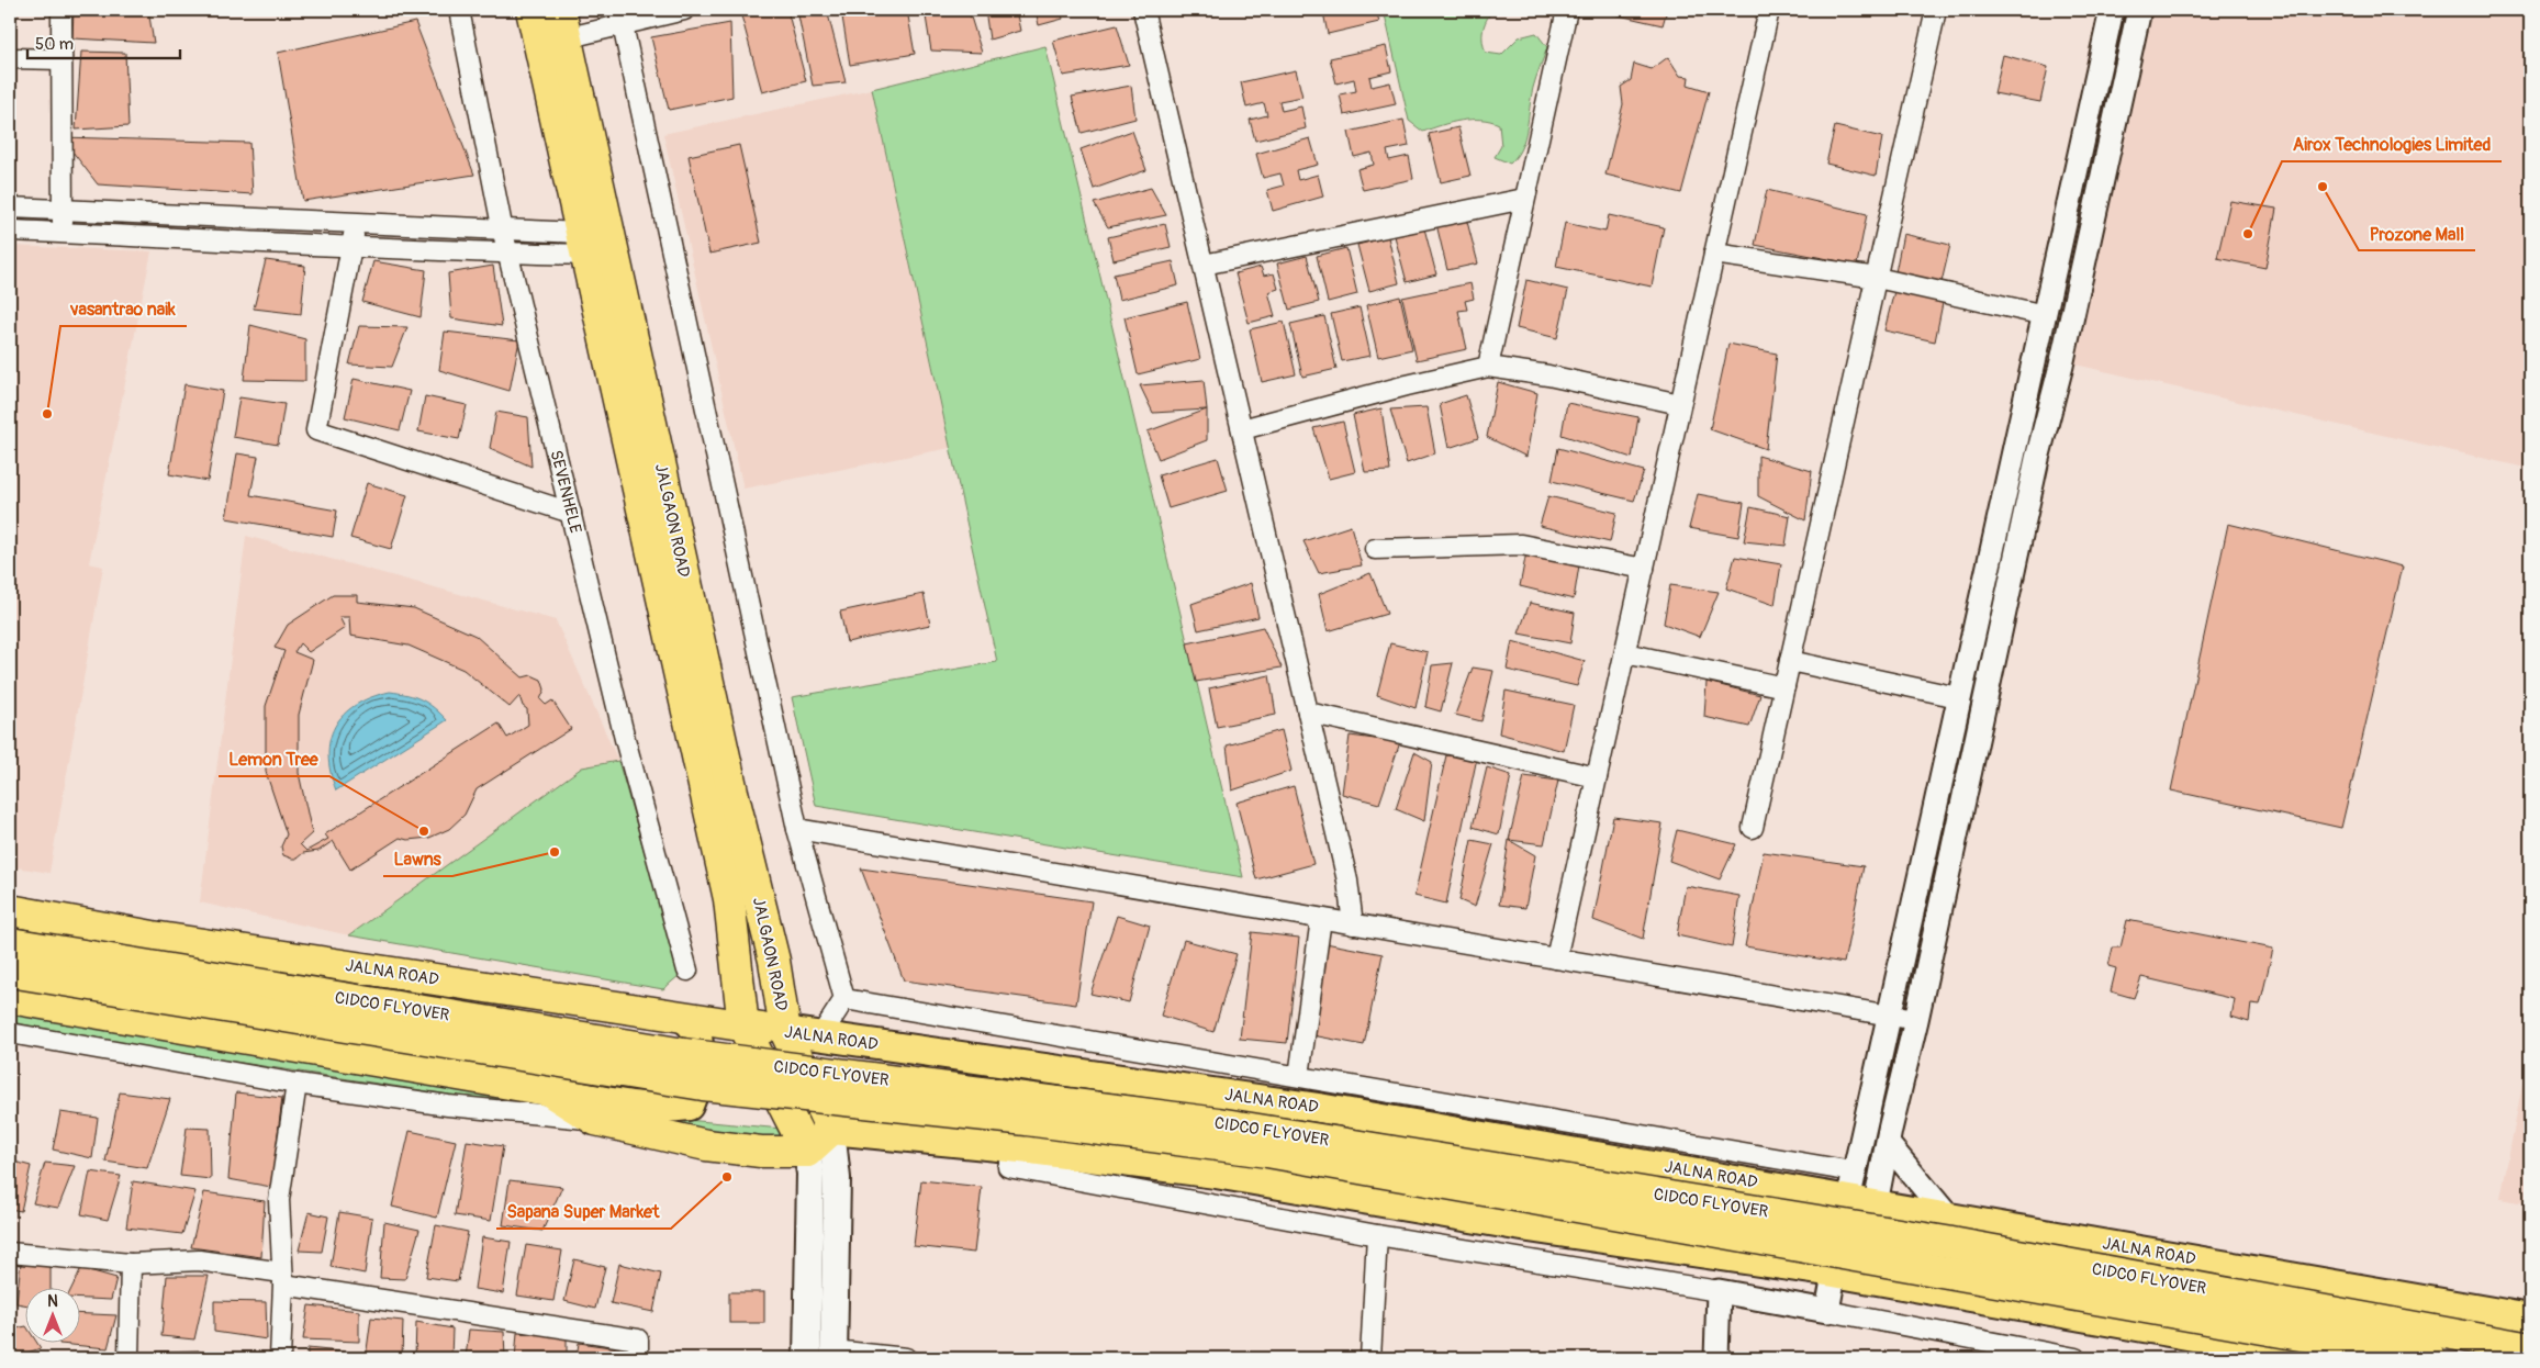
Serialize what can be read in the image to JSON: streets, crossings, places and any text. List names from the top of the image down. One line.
{"streets":{"highway":["JALGAON ROAD","JALNA ROAD","CIDCO FLYOVER"],"street":["SEVENHELE"]},"crossings":[["JALGAON ROAD","JALNA ROAD"]],"places":["Prozone Mall","Airox Technologies Limited","vasantrao naik","Lemon Tree","Lawns","Sapana Super Market"],"scale_bar":"50 m","north":"top"}
